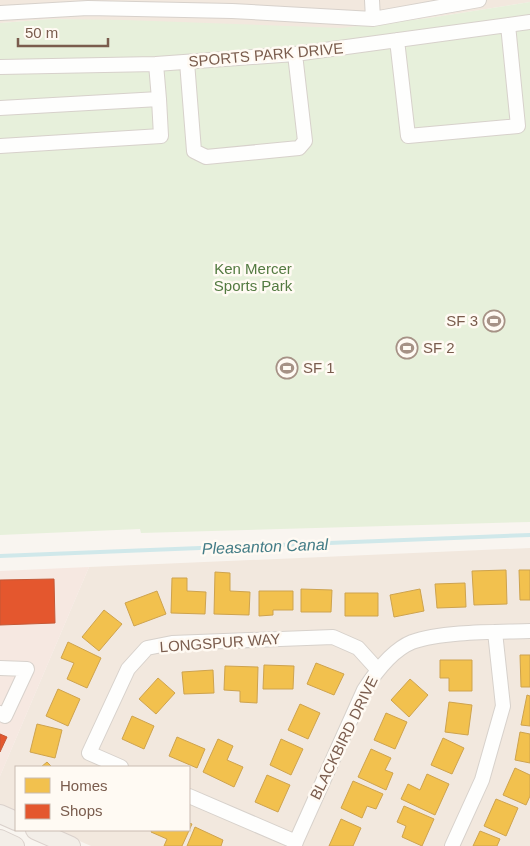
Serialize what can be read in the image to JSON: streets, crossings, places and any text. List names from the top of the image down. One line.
{"streets":{"street":["SPORTS PARK DRIVE","LONGSPUR WAY","BLACKBIRD DRIVE"]},"crossings":[["LONGSPUR WAY","BLACKBIRD DRIVE"]],"water":["Pleasanton Canal"],"parks":["Ken Mercer Sports Park"],"places":{"sports":["SF 3","SF 2","SF 1"]},"legend":["Homes","Shops"],"scale_bar":"50 m"}
